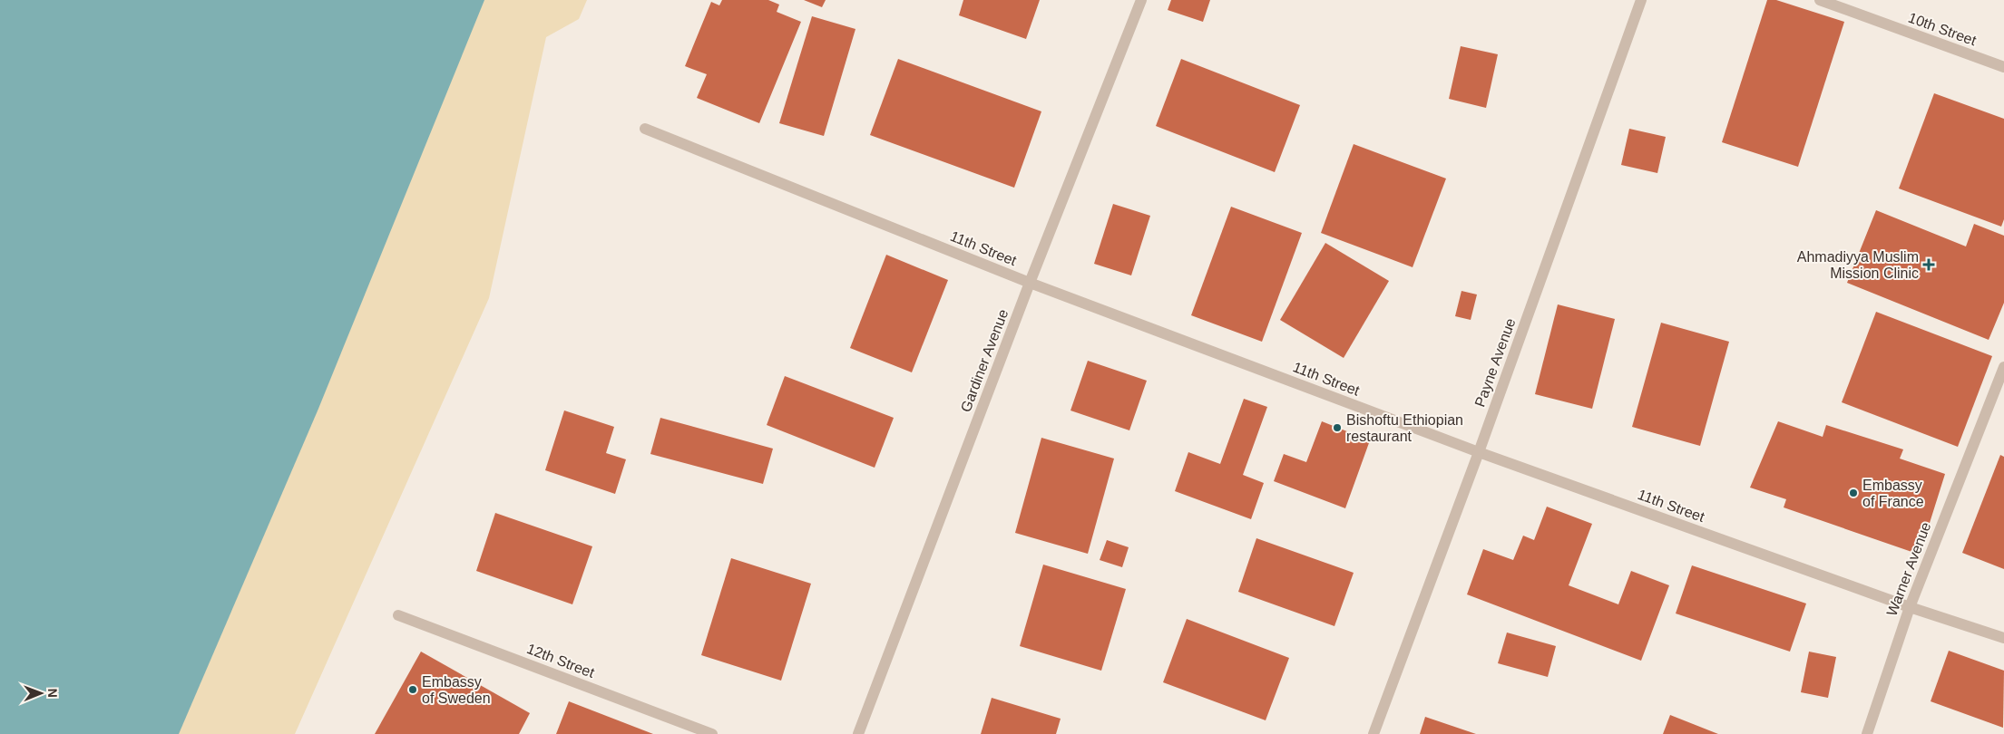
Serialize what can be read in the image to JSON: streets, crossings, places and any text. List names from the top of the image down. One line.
{"streets":{"street":["10th Street","11th Street","Gardiner Avenue","Payne Avenue","Warner Avenue","12th Street"]},"crossings":[["11th Street","Gardiner Avenue"],["11th Street","Payne Avenue"],["11th Street","Warner Avenue"]],"places":{"health":["Ahmadiyya Muslim Mission Clinic"],"other":["Bishoftu Ethiopian restaurant","Embassy of France","Embassy of Sweden"]},"north":"right"}
